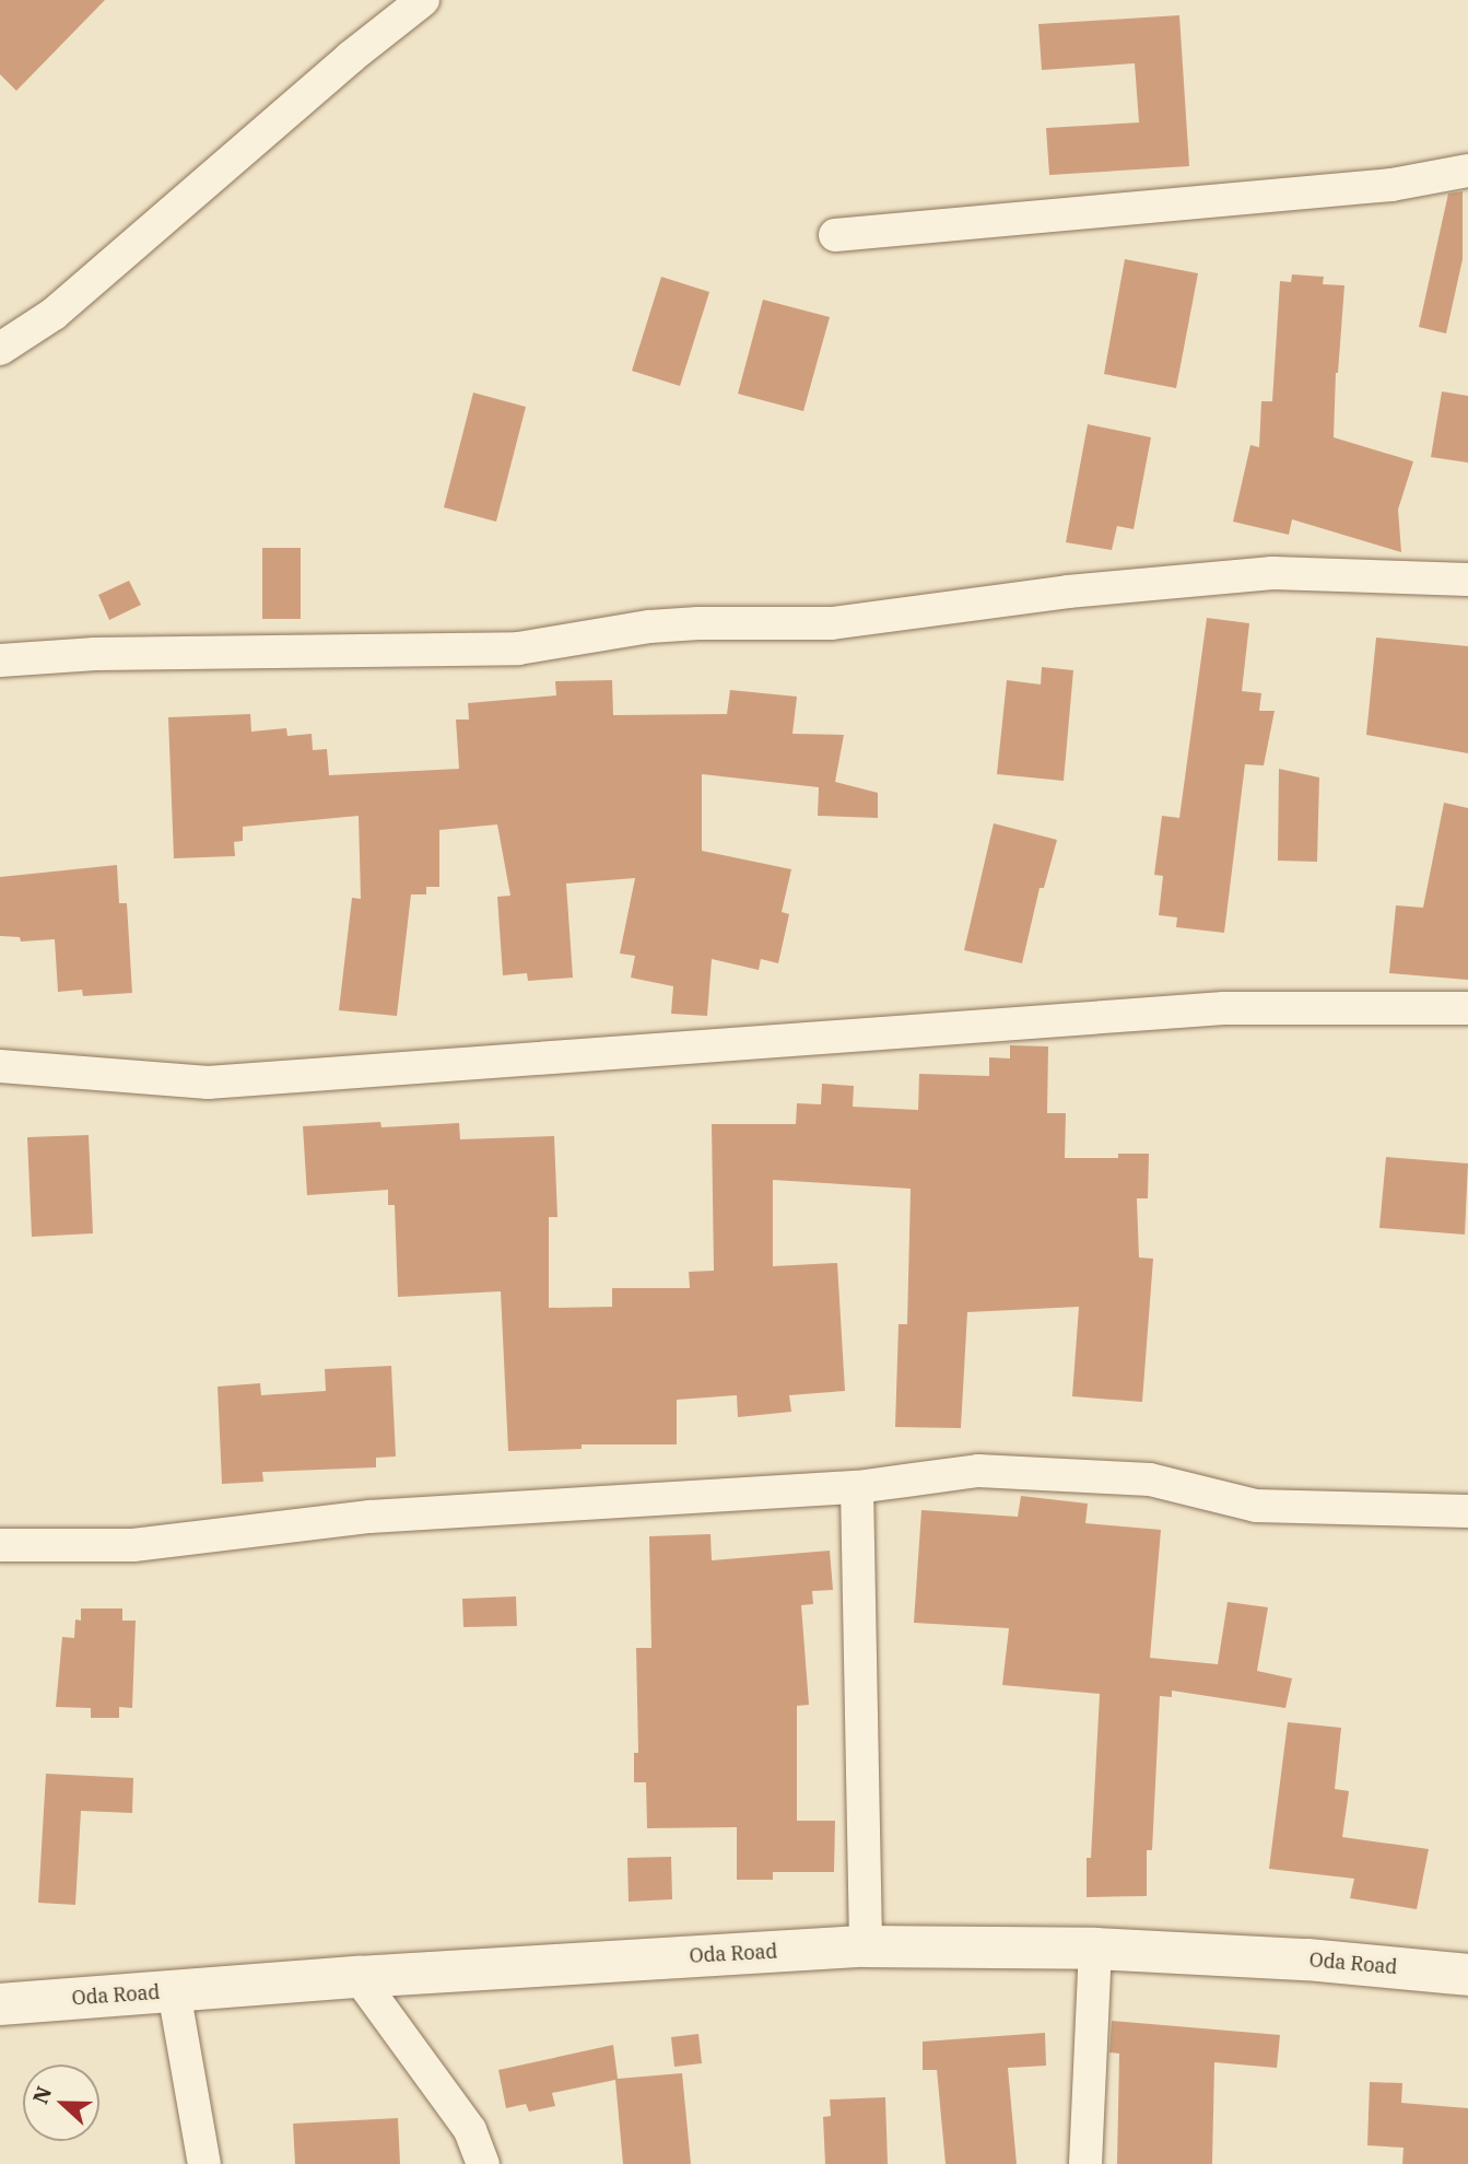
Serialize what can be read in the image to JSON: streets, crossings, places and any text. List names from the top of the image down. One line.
{"streets":{"street":["Oda Road"]},"north":"left"}
